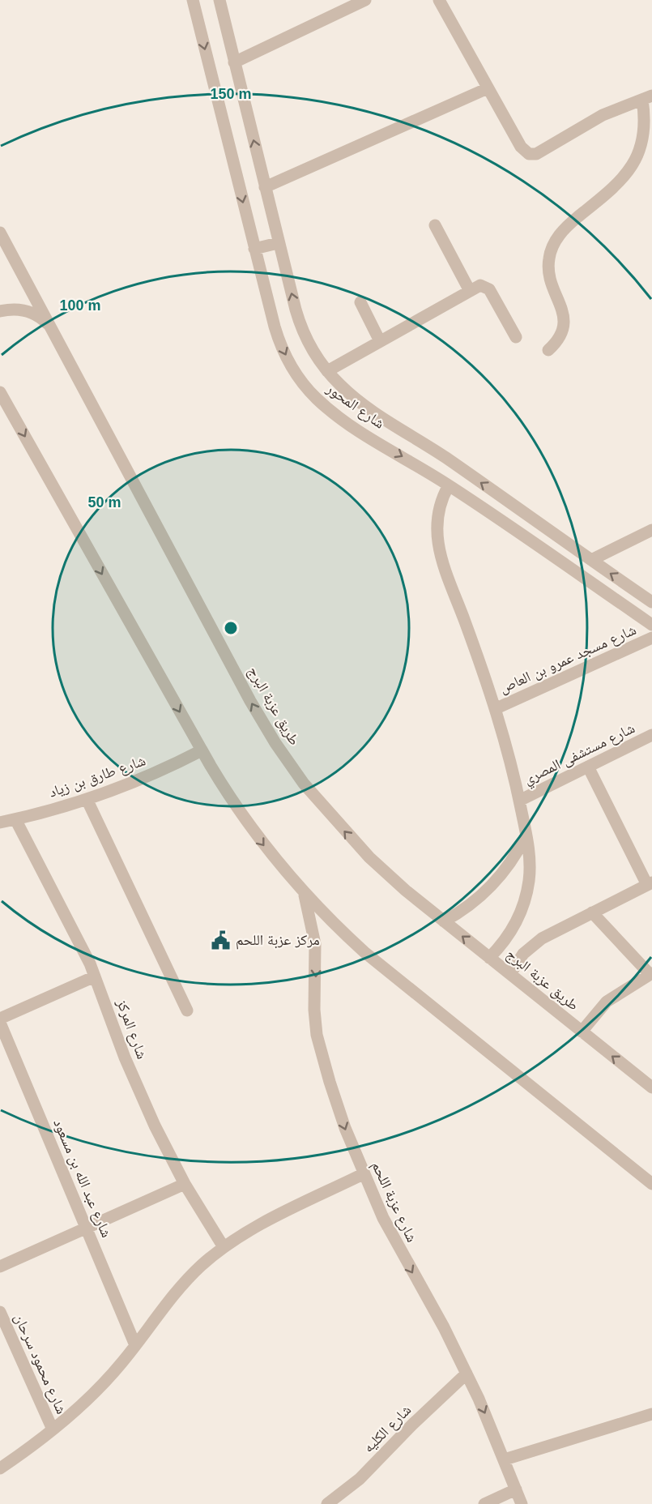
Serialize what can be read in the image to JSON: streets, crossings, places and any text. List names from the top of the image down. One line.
{"streets":{"street":["شارع المحور","شارع مسجد عمرو بن العاص","طريق عزبة البرج","شارع مستشفى المصري","شارع طارق بن زياد","شارع المركز","شارع عبد الله بن مسعود","شارع عزبة اللحم","شارع محمود سرحان","شارع الكليه"]},"crossings":[["شارع طارق بن زياد","شارع المركز"],["شارع عزبة اللحم","شارع الكليه"]],"one_way":["شارع عزبة اللحم"],"places":{"public building":["مركز عزبة اللحم"]},"rings":["150 m","100 m","50 m"]}
